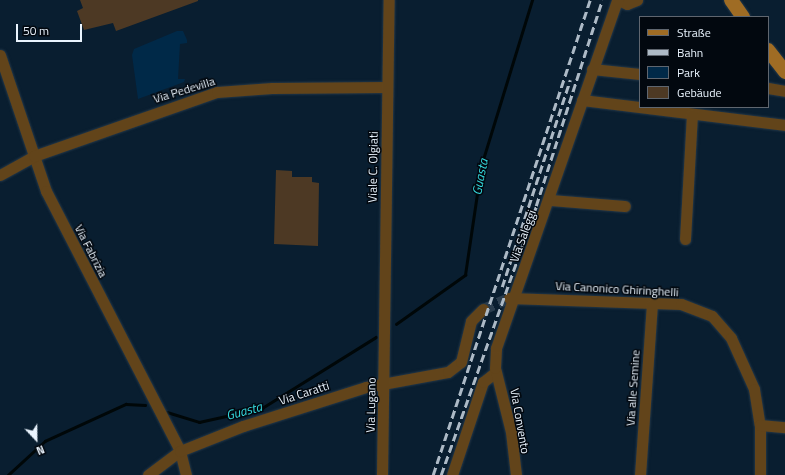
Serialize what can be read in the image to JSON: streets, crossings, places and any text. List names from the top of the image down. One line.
{"streets":{"street":["Via Pedevilla","Viale C. Olgiati","Via Saleggi","Via Fabrizia","Via Canonico Ghiringhelli","Via alle Semine","Via Caratti","Via Lugano","Via Convento"]},"crossings":[["Via Pedevilla","Viale C. Olgiati"],["Via Pedevilla","Via Fabrizia"],["Viale C. Olgiati","Via Lugano"],["Via Saleggi","Via Canonico Ghiringhelli"],["Via Saleggi","Via Convento"],["Via Fabrizia","Via Caratti"],["Via Canonico Ghiringhelli","Via alle Semine"],["Via Caratti","Via Lugano"]],"water":["Guasta"],"legend":["Straße","Bahn","Park","Gebäude"],"scale_bar":"50 m","north":"bottom"}
